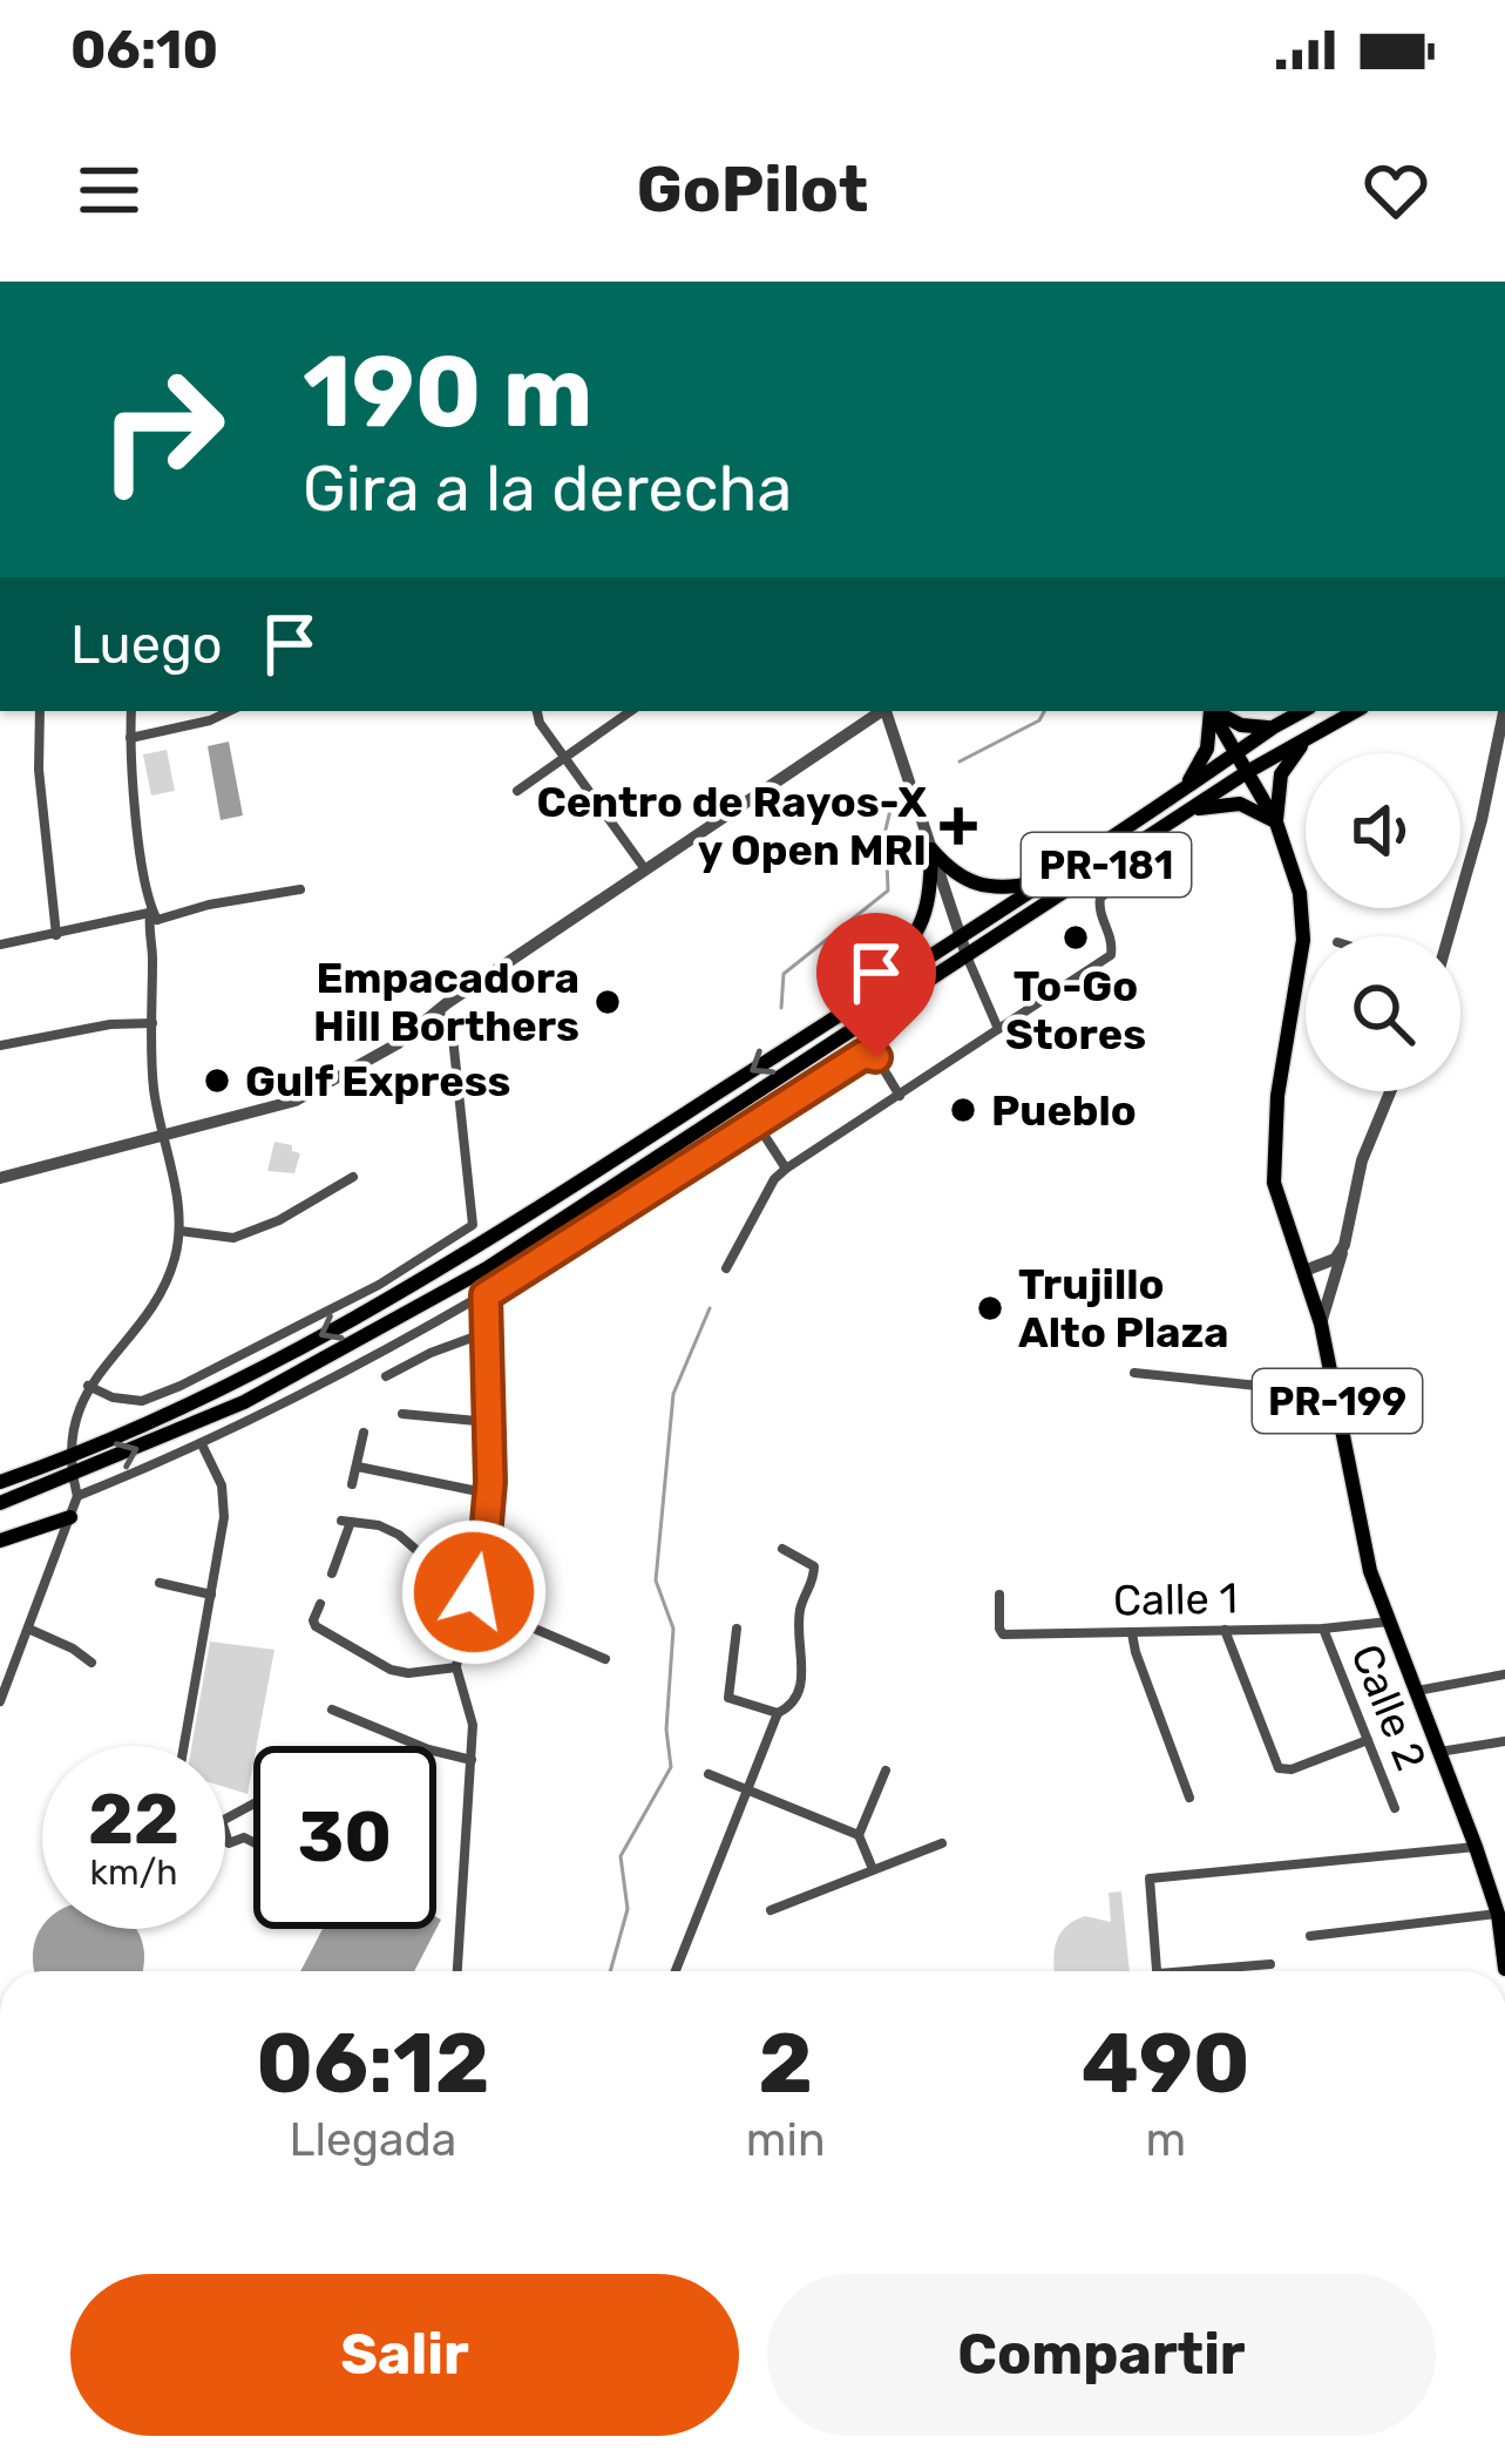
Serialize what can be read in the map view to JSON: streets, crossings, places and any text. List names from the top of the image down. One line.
{"streets":{"main road":["PR-181","PR-199"],"street":["Calle 1","Calle 2"]},"crossings":[["PR-181","PR-199"],["PR-199","Calle 1"],["Calle 1","Calle 2"]],"places":{"health":["Centro de Rayos-X y Open MRI"],"other":["To-Go Stores","Empacadora Hill Borthers","Gulf Express","Pueblo","Trujillo Alto Plaza"]},"page":{"status":"06:10","header":"GoPilot","turn":["190 m","Gira a la derecha"],"then":"Luego","speed":"22 km/h","limit":"30","eta":["06:12","Llegada","2","min","490","m"],"buttons":["Salir","Compartir"]}}
